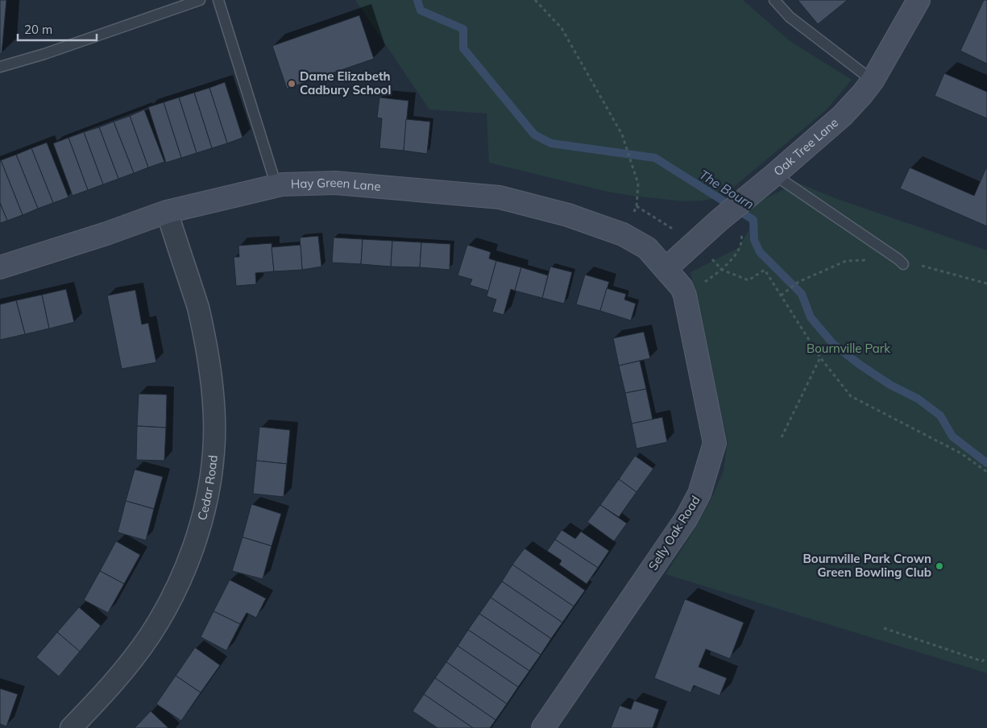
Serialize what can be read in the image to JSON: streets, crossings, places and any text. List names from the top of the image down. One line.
{"streets":{"street":["Oak Tree Lane","Hay Green Lane","Cedar Road","Selly Oak Road"]},"crossings":[["Oak Tree Lane","Hay Green Lane"],["Oak Tree Lane","Selly Oak Road"],["Hay Green Lane","Cedar Road"],["Hay Green Lane","Selly Oak Road"]],"water":["The Bourn"],"parks":["Bournville Park"],"places":["Dame Elizabeth Cadbury School","Bournville Park Crown Green Bowling Club"],"scale_bar":"20 m"}
